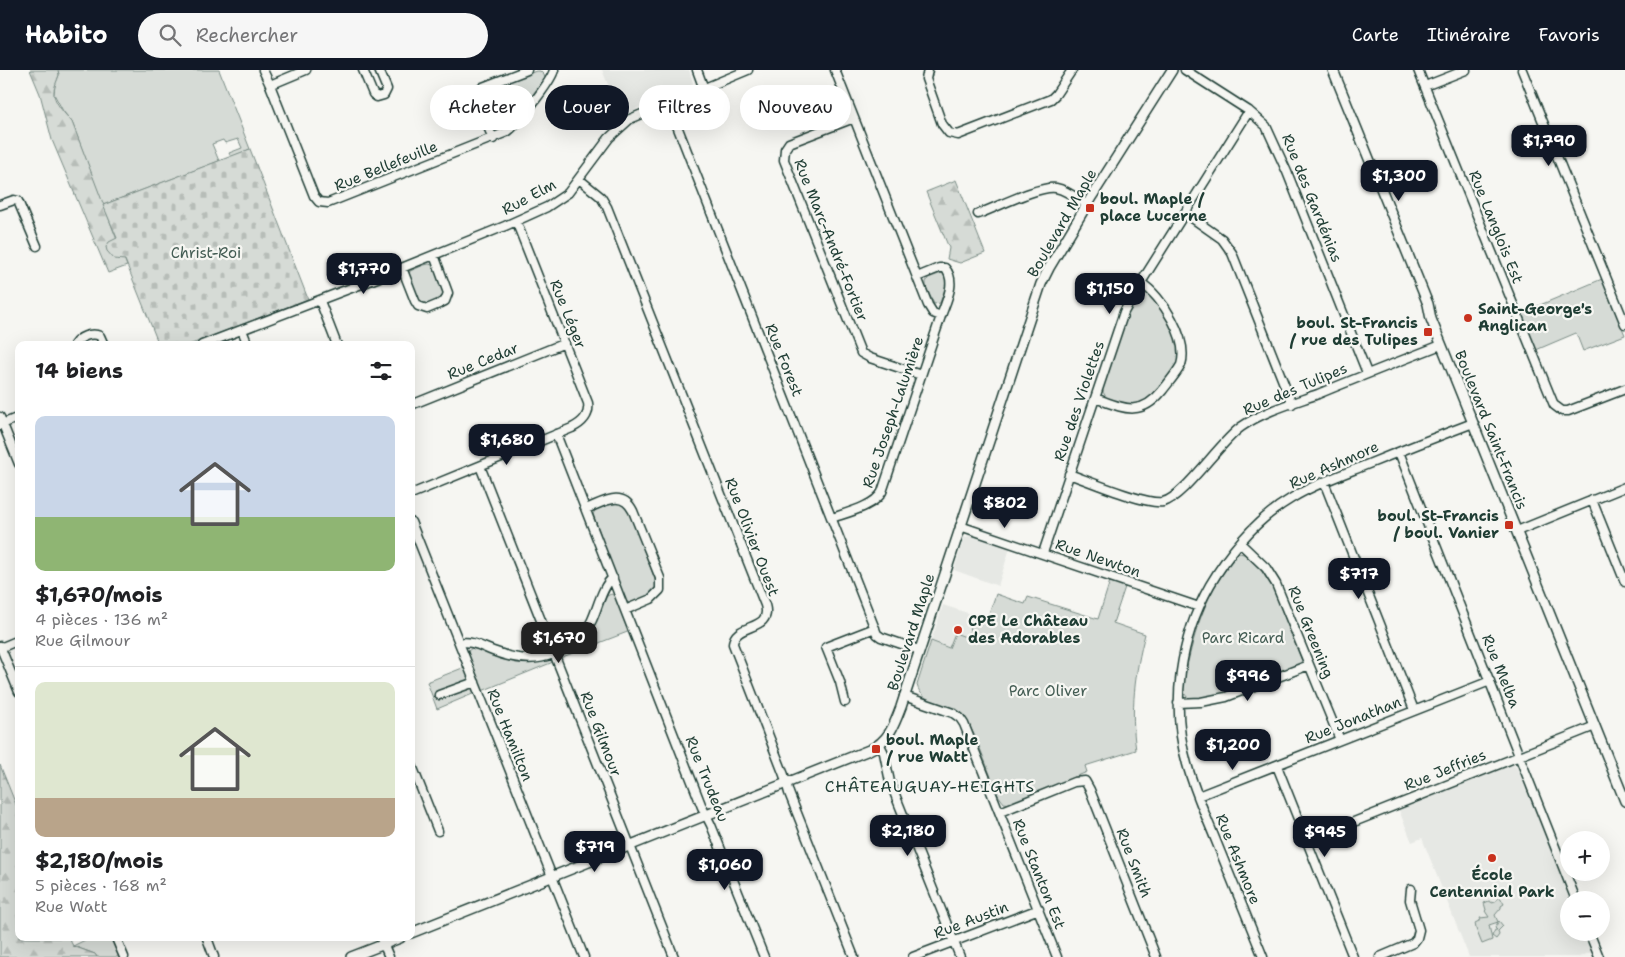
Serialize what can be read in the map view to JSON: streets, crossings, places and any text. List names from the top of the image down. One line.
{"streets":{"street":["Rue Bellefeuille","Rue Elm","Rue des Gardénias","Boulevard Maple","Rue Langlois Est","Rue Marc-André-Fortier","Rue Léger","Rue Forest","Rue Cedar","Rue des Tulipes","Rue des Violettes","Rue Joseph-Lalumière","Boulevard Saint-Francis","Rue Ashmore","Rue Olivier Ouest","Rue Newton","Rue Greening","Rue Melba","Rue Jonathan","Rue Gilmour","Rue Hamilton","Rue Jeffries","Rue Trudeau","Rue Smith","Rue Stanton Est","Rue Austin"]},"crossings":[["Rue Elm","Rue Léger"],["Rue Elm","Rue Olivier Ouest"],["Rue des Gardénias","Rue des Tulipes"],["Rue des Gardénias","Rue des Violettes"],["Boulevard Maple","Rue Newton"],["Boulevard Maple","Rue Stanton Est"],["Rue Marc-André-Fortier","Rue Joseph-Lalumière"],["Rue Léger","Rue Cedar"],["Rue Léger","Rue Trudeau"],["Rue Forest","Rue Joseph-Lalumière"],["Rue des Tulipes","Rue des Violettes"],["Rue des Tulipes","Boulevard Saint-Francis"],["Rue des Violettes","Rue Newton"],["Boulevard Saint-Francis","Rue Ashmore"],["Boulevard Saint-Francis","Rue Jeffries"],["Rue Ashmore","Rue Newton"],["Rue Ashmore","Rue Greening"],["Rue Ashmore","Rue Melba"],["Rue Ashmore","Rue Jonathan"],["Rue Greening","Rue Jonathan"],["Rue Melba","Rue Jonathan"],["Rue Melba","Rue Jeffries"],["Rue Smith","Rue Stanton Est"],["Rue Stanton Est","Rue Austin"]],"districts":["CHÂTEAUGUAY-HEIGHTS"],"parks":["Christ-Roi","Parc Ricard","Parc Oliver"],"places":{"transit":["boul. Maple / place Lucerne","boul. St-Francis / rue des Tulipes","boul. St-Francis / boul. Vanier","boul. Maple / rue Watt"],"other":["Saint-George's Anglican","CPE Le Château des Adorables","École Centennial Park"]},"page":{"header":"Habito","search":"Rechercher","nav":["Carte","Itinéraire","Favoris"],"chip":["Acheter","Louer","Filtres","Nouveau"],"price":["$1,790","$1,300","$1,770","$1,150","$1,680","$802","$717","$1,670","$996","$1,200","$2,180","$945","$719","$1,060"],"heading":"14 biens","list":[{"name":"$1,670/mois","note":"4 pièces · 136 m² · Rue Gilmour"},{"name":"$2,180/mois","note":"5 pièces · 168 m² · Rue Watt"}],"map_buttons":["+","−"]}}
